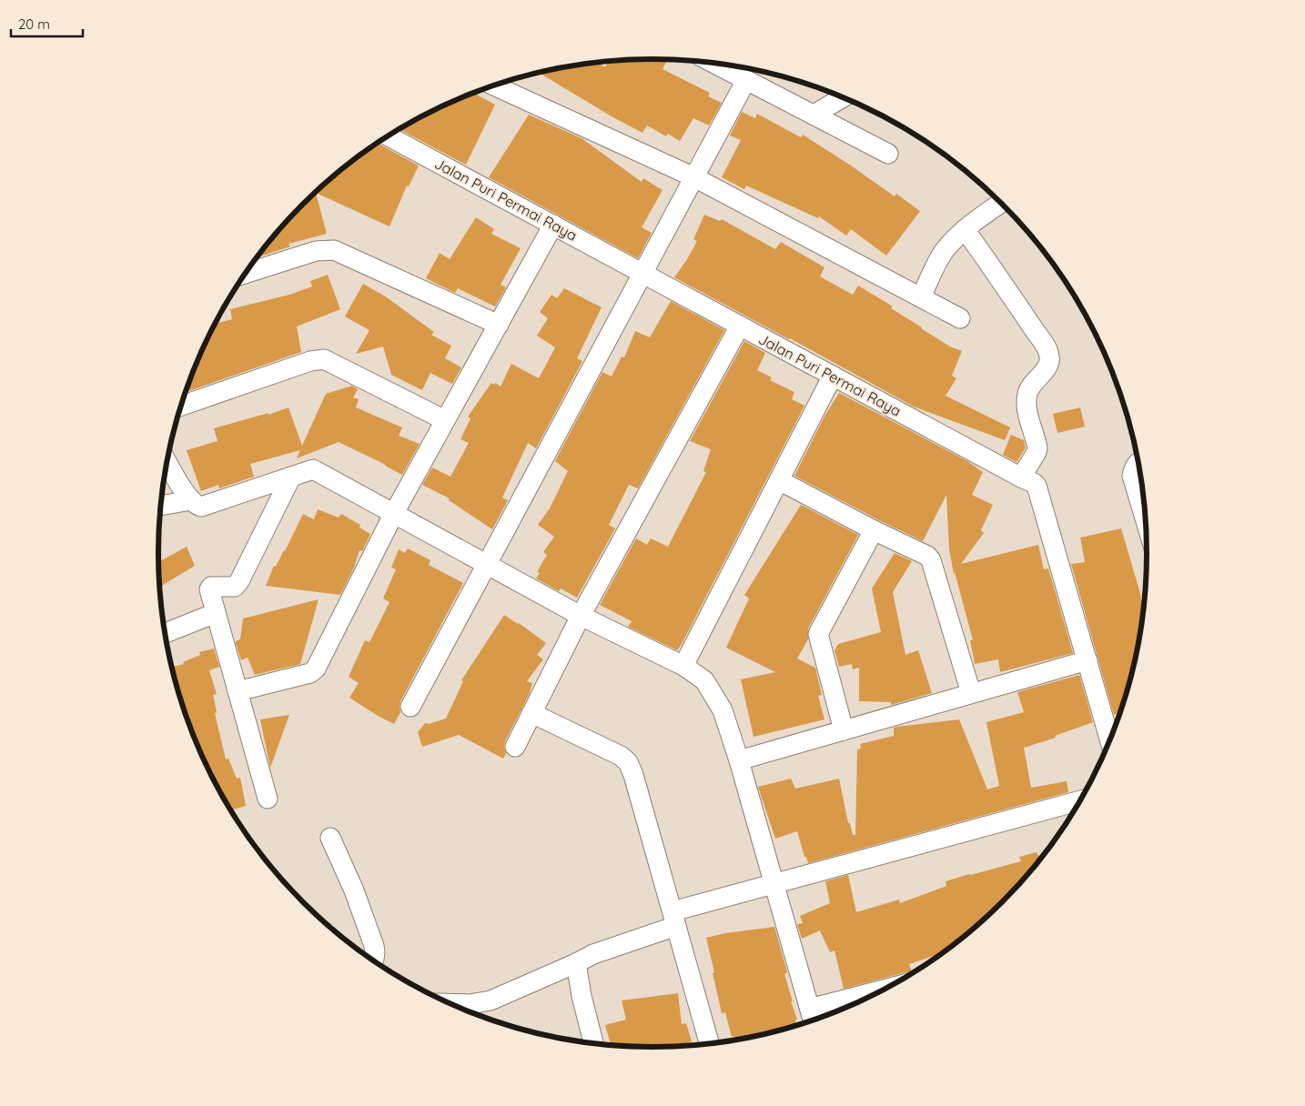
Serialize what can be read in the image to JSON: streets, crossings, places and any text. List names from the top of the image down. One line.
{"streets":{"street":["Jalan Puri Permai Raya"]},"scale_bar":"20 m"}
